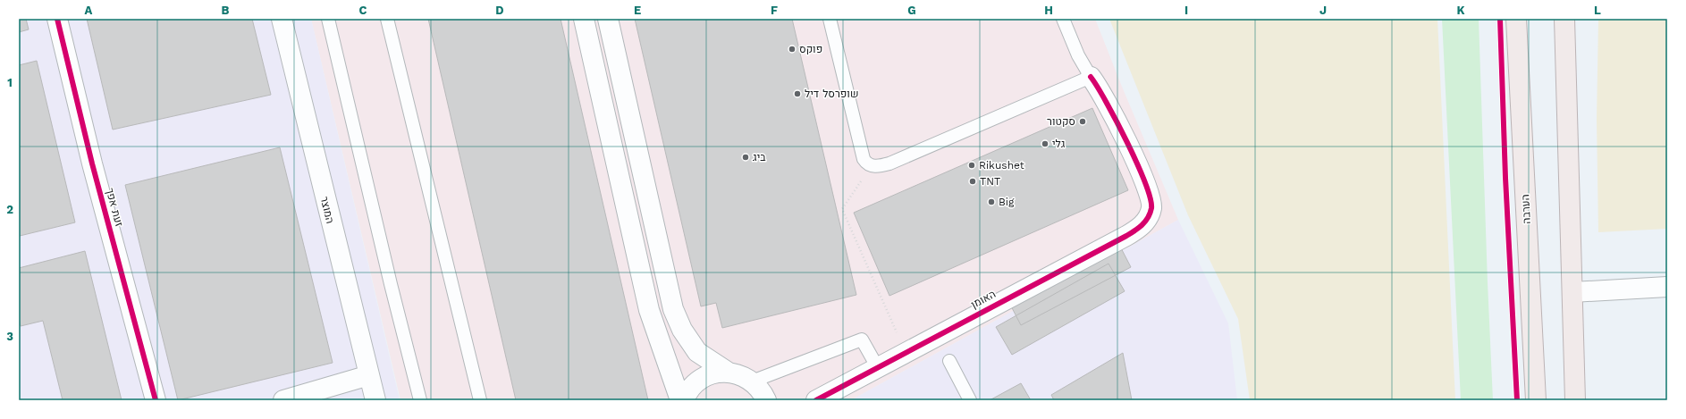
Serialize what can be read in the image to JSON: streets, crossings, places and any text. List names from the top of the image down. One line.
{"streets":{"highway":["הערבה"],"street":["זעת אפך","המוצר","האומן"]},"places":["פוקס","שופרסל דיל","סקטור","גלי","ביג","Rikushet","TNT","Big"],"grid":{"columns":["A","B","C","D","E","F","G","H","I","J","K","L"],"rows":["1","2","3"]}}
